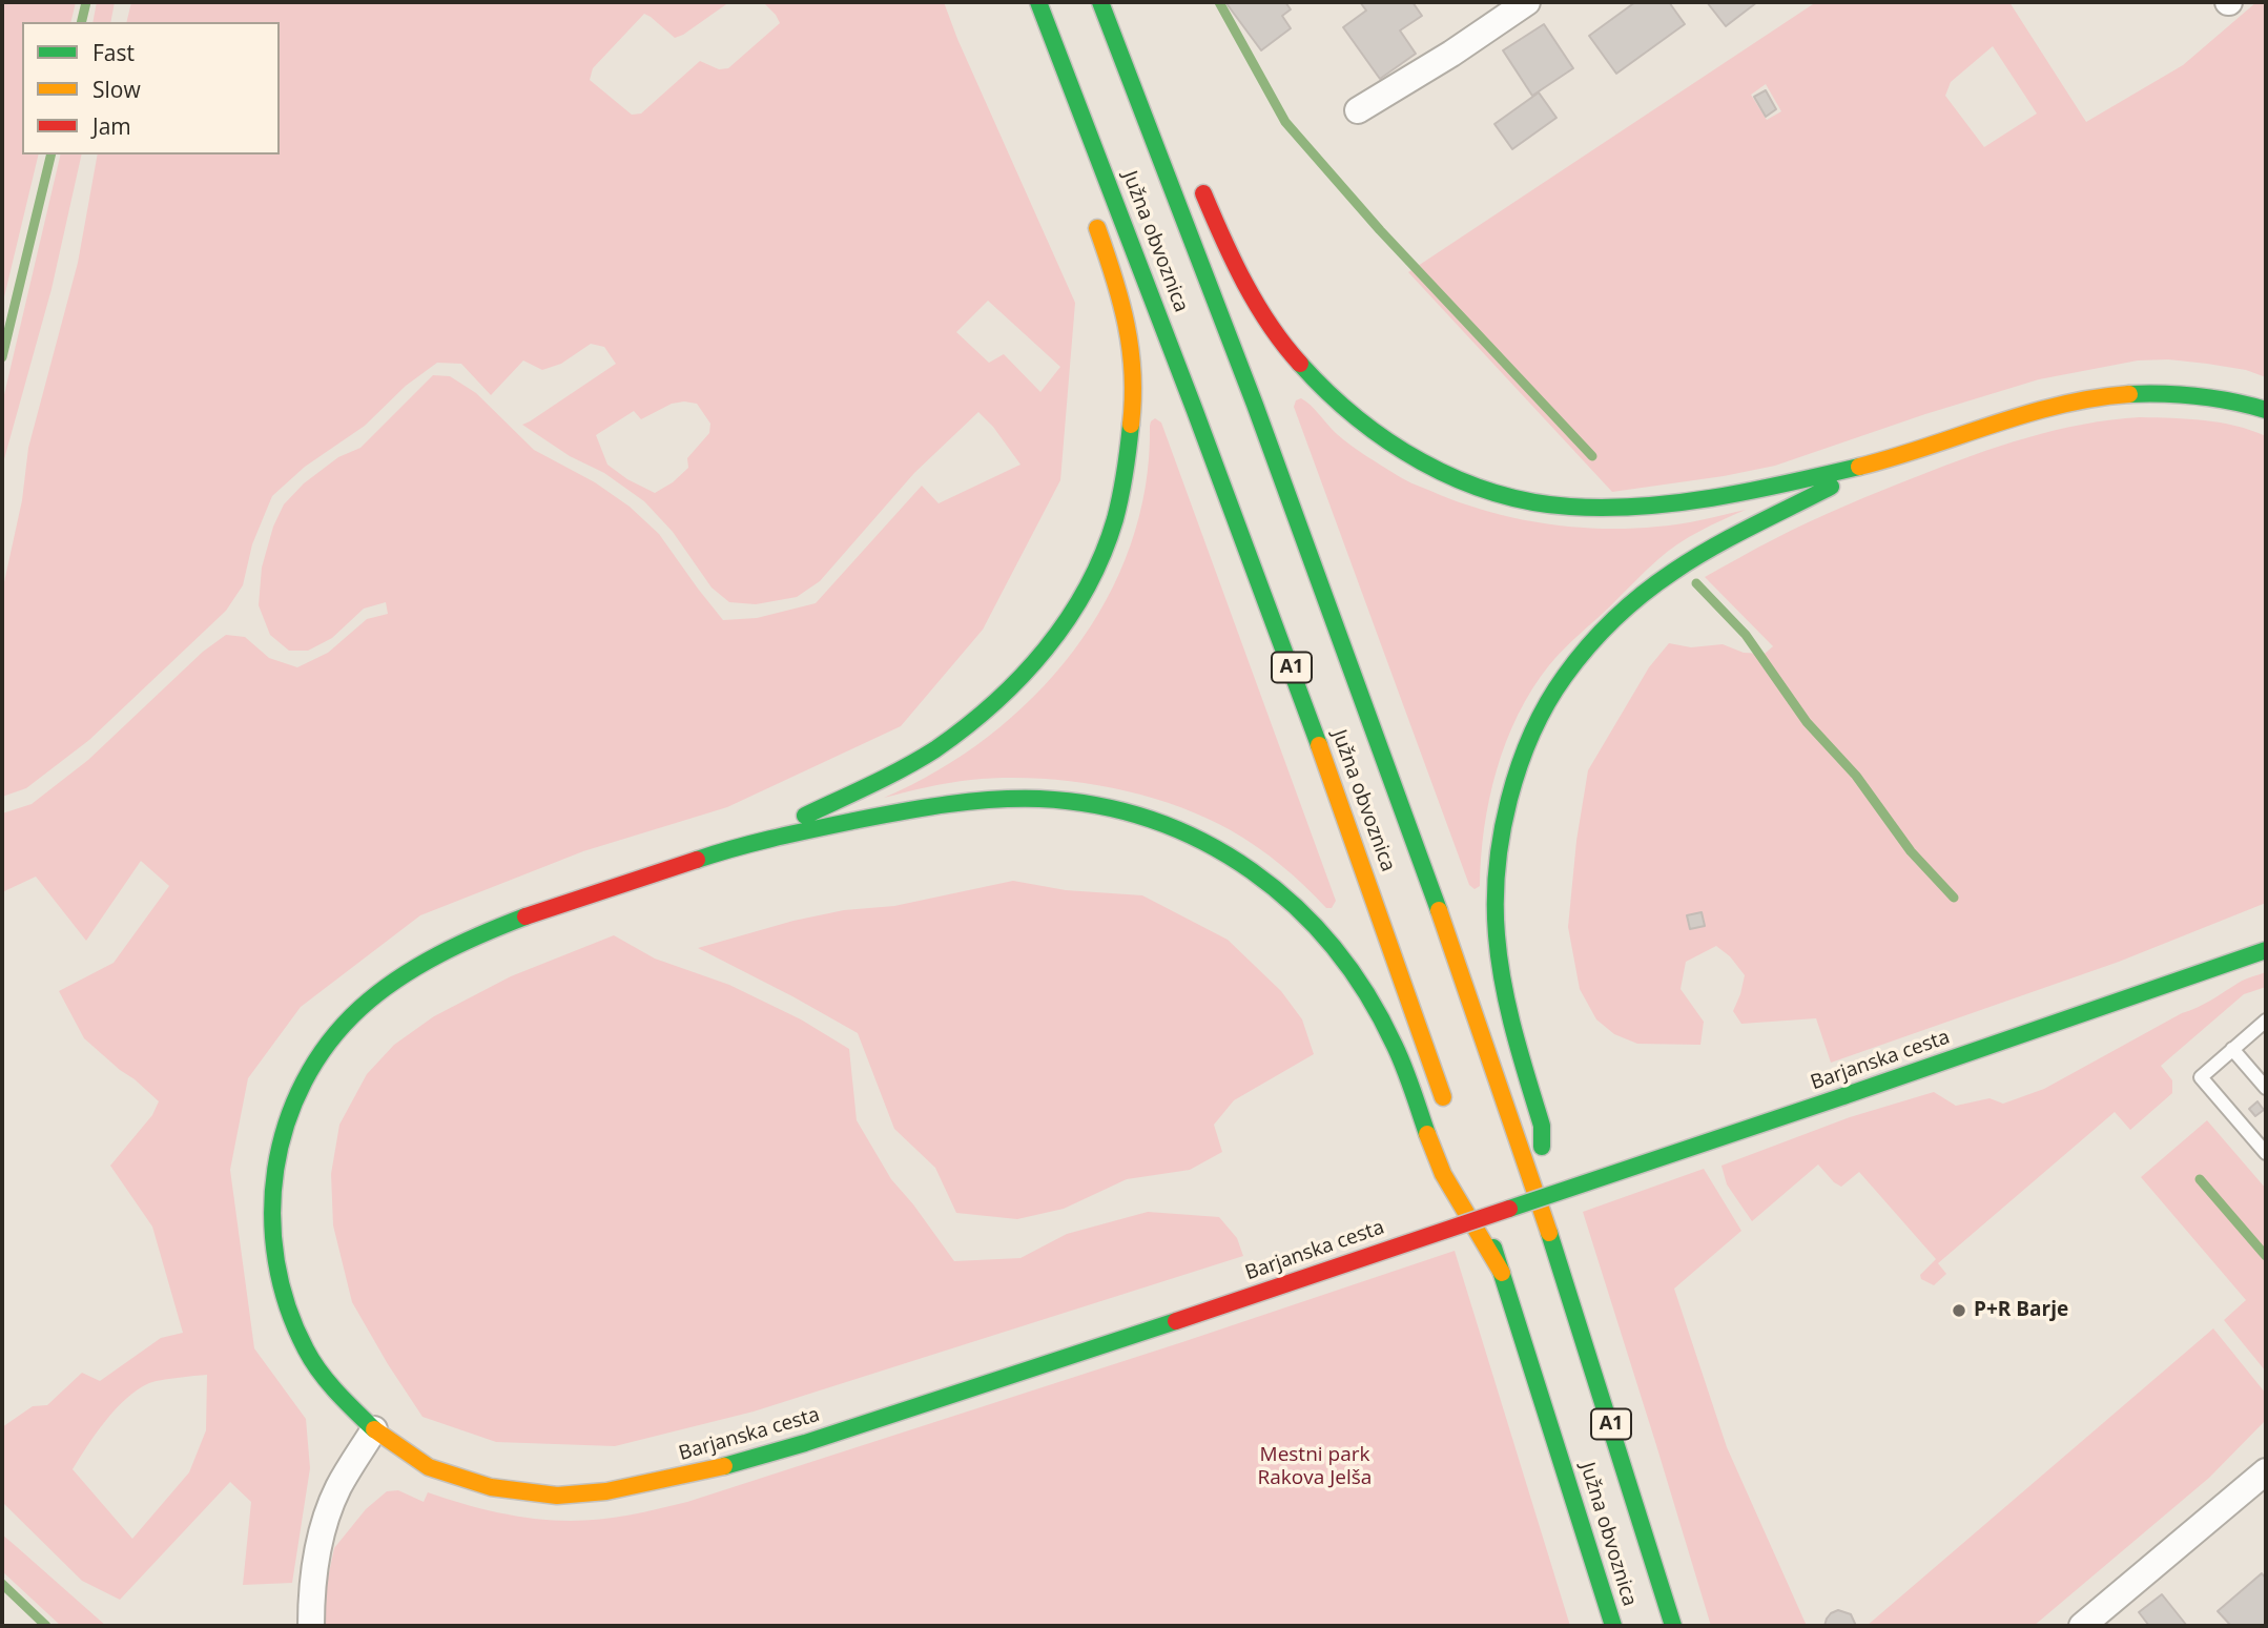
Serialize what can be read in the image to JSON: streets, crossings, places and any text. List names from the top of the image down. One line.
{"streets":{"main road":["Južna obvoznica","A1","Barjanska cesta"]},"parks":["Mestni park Rakova Jelša"],"places":["P+R Barje"],"legend":["Fast","Slow","Jam"]}
